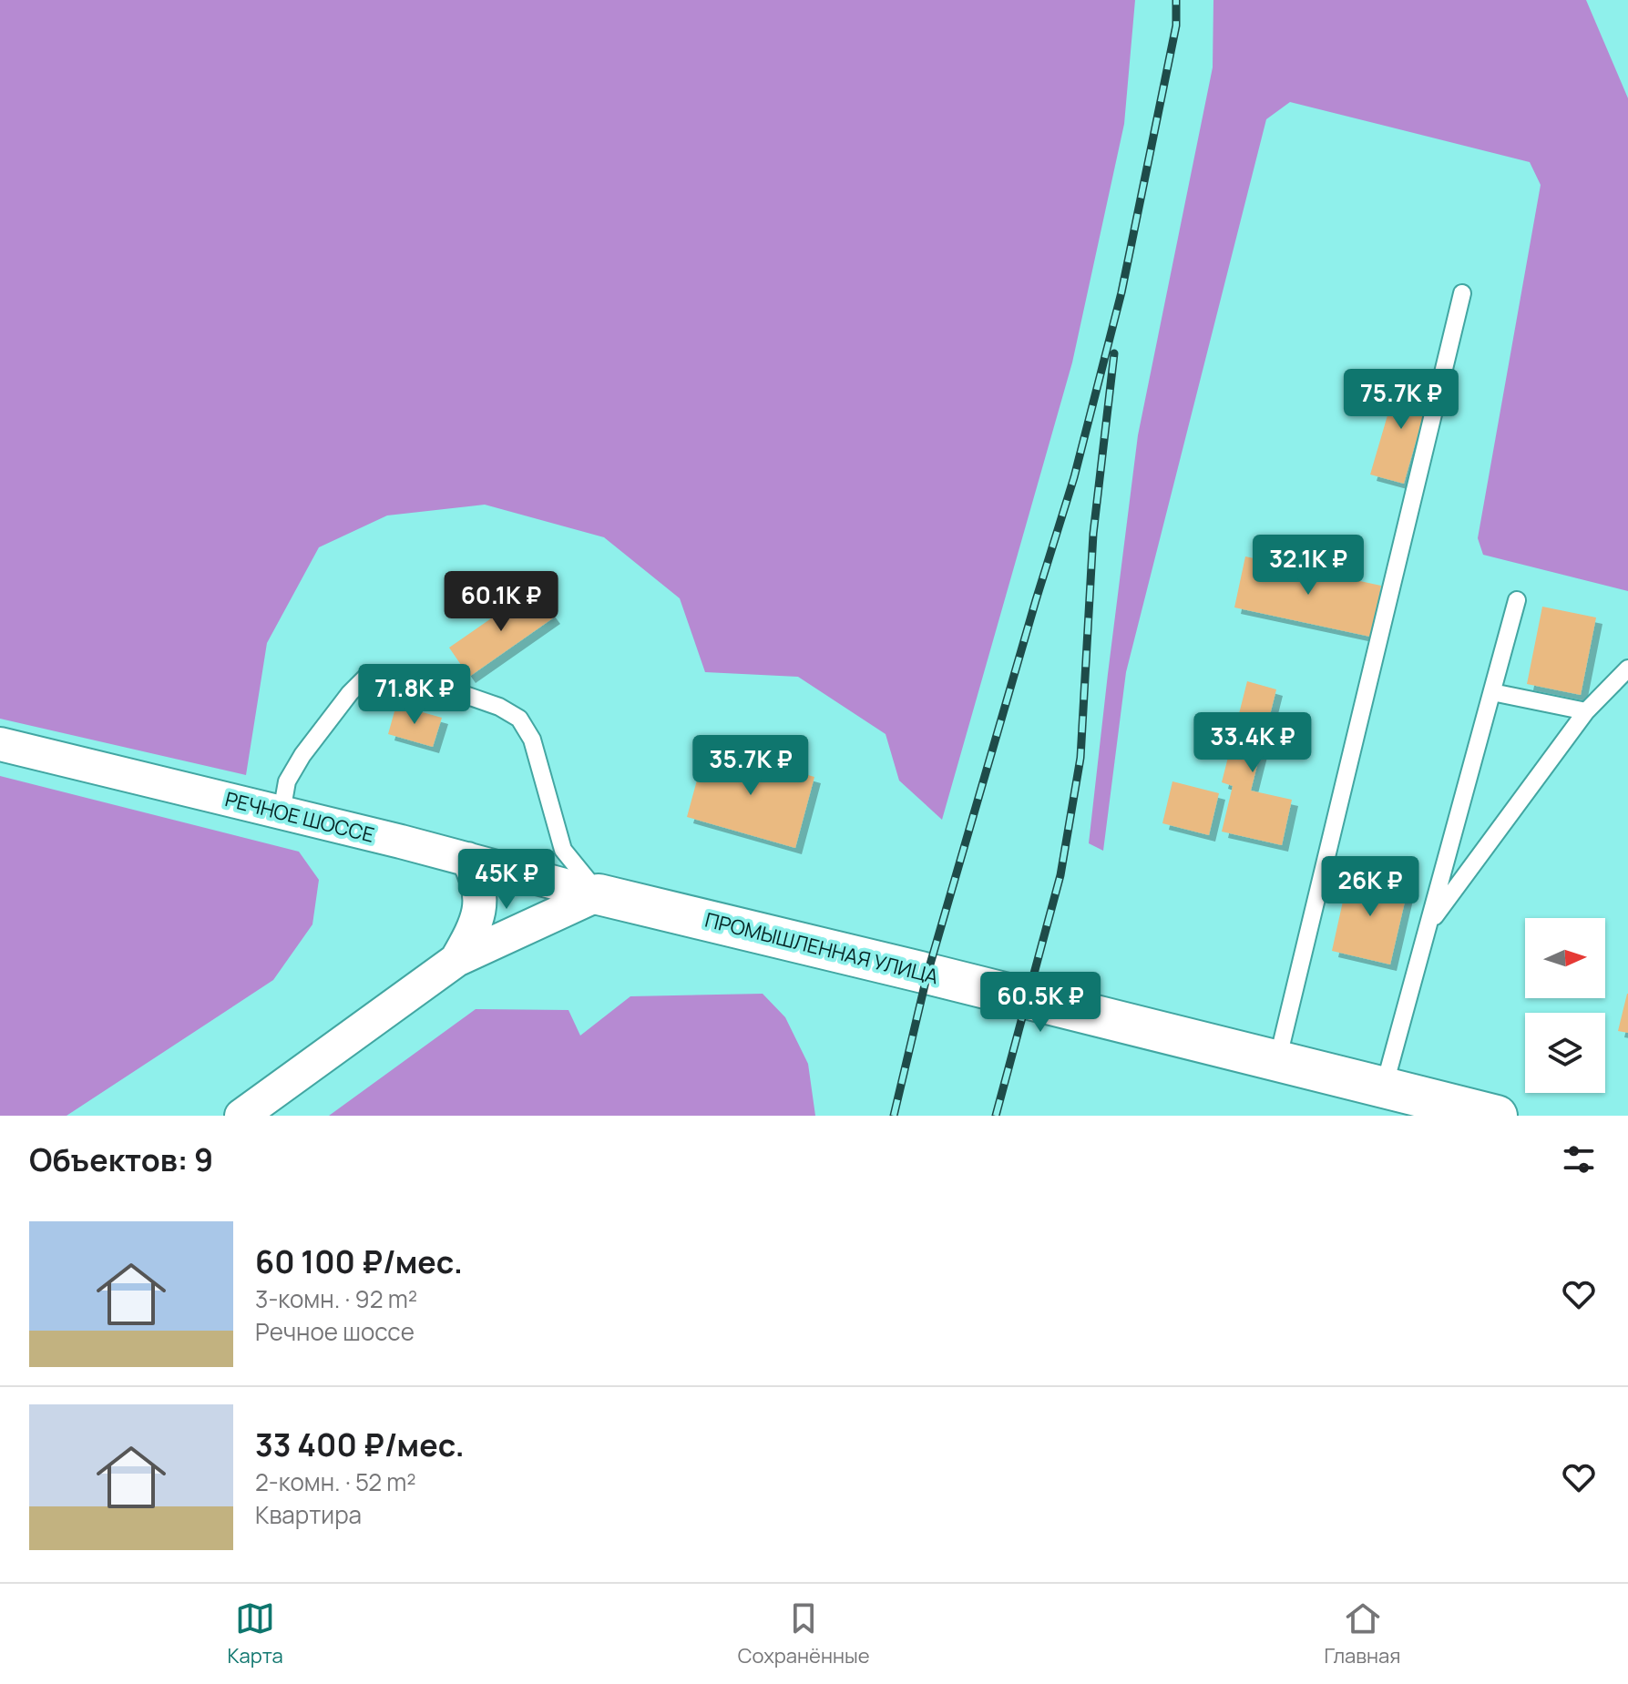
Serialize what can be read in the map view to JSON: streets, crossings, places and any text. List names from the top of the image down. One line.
{"streets":{"street":["РЕЧНОЕ ШОССЕ","ПРОМЫШЛЕННАЯ УЛИЦА"]},"crossings":[["РЕЧНОЕ ШОССЕ","ПРОМЫШЛЕННАЯ УЛИЦА"]],"north":"right","page":{"price":["75.7K ₽","32.1K ₽","60.1K ₽","71.8K ₽","33.4K ₽","35.7K ₽","45K ₽","26K ₽","60.5K ₽"],"heading":"Объектов: 9","list":[{"name":"60 100 ₽/мес.","note":"3-комн. · 92 m² · Речное шоссе"},{"name":"33 400 ₽/мес.","note":"2-комн. · 52 m² · Квартира"}],"tabs":["Карта","Сохранённые","Главная"]}}
